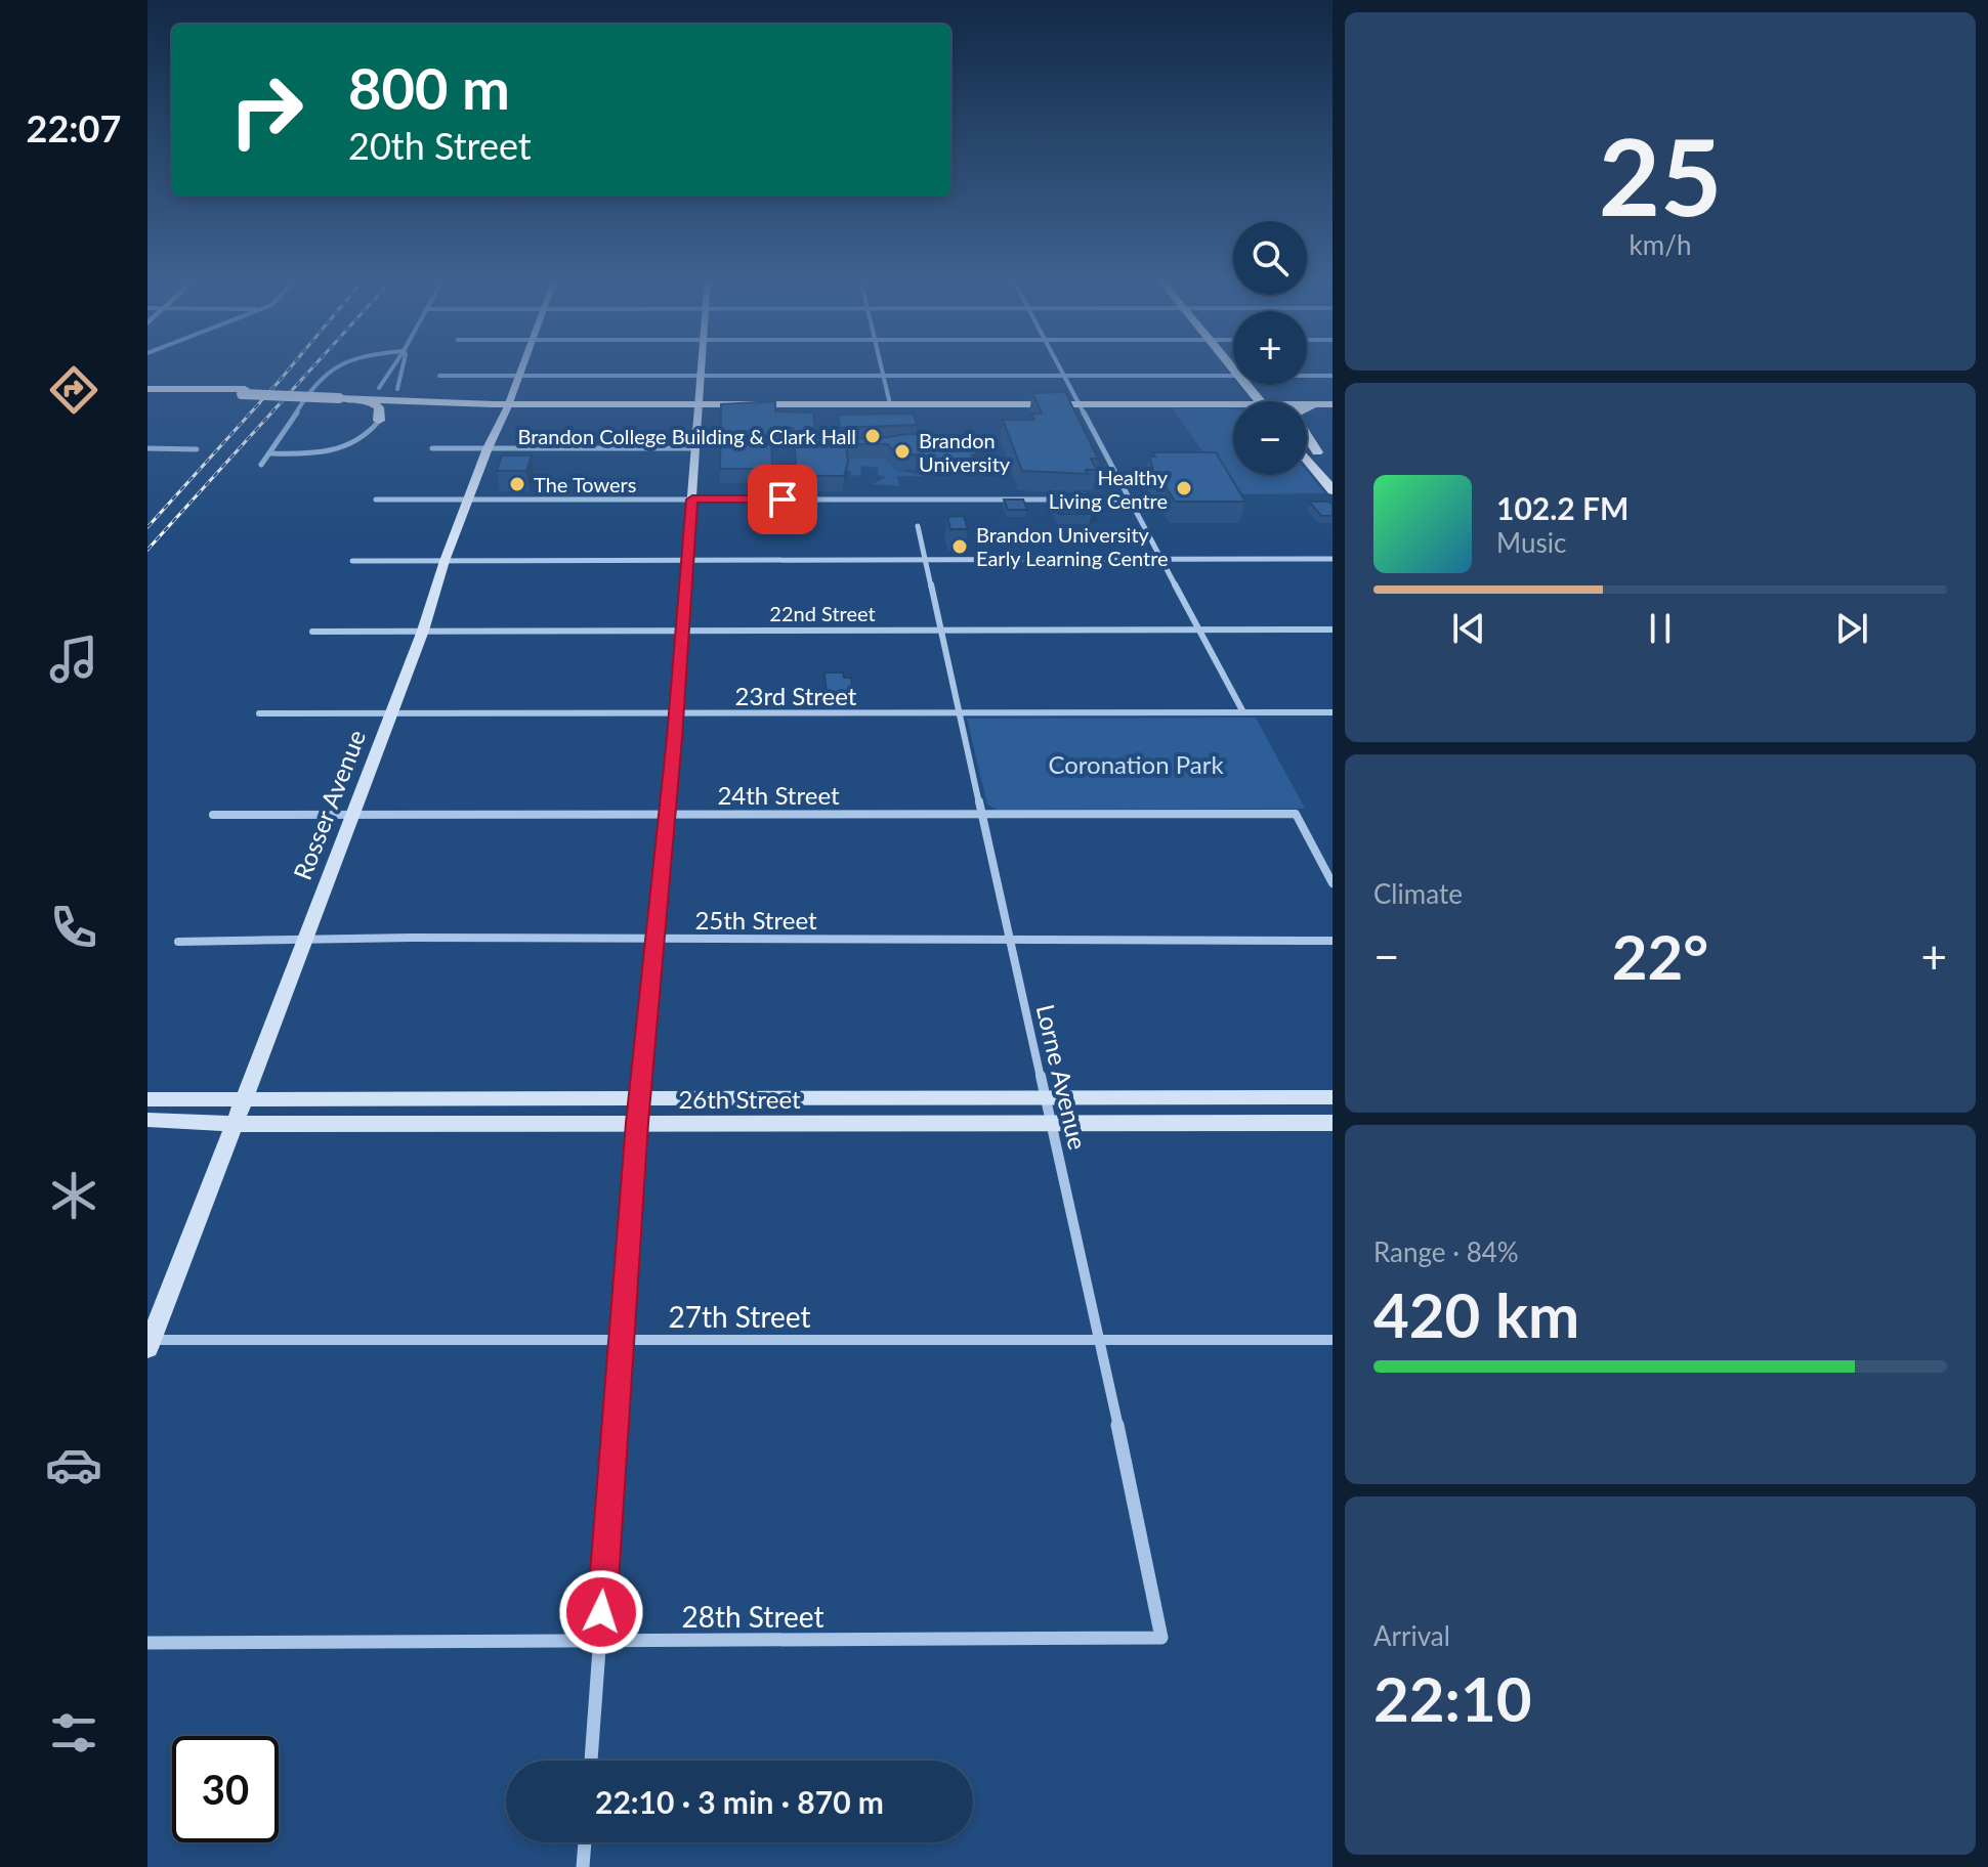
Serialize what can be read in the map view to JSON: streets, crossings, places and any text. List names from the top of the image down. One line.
{"streets":{"street":["22nd Street","23rd Street","24th Street","Rosser Avenue","25th Street","Lorne Avenue","26th Street","27th Street","28th Street"]},"crossings":[["22nd Street","Rosser Avenue"],["22nd Street","Lorne Avenue"],["23rd Street","Rosser Avenue"],["23rd Street","Lorne Avenue"],["24th Street","Rosser Avenue"],["24th Street","Lorne Avenue"],["Rosser Avenue","25th Street"],["Rosser Avenue","26th Street"],["Rosser Avenue","27th Street"],["25th Street","Lorne Avenue"],["Lorne Avenue","26th Street"],["Lorne Avenue","27th Street"],["Lorne Avenue","28th Street"]],"parks":["Coronation Park"],"places":["Brandon College Building & Clark Hall","Brandon University","The Towers","Healthy Living Centre","Brandon University Early Learning Centre"],"page":{"tabs":"22:07","tile":[["25","km/h"],"Climate",["Range · 84%","420 km"],["Arrival","22:10"]],"turn":["800 m","20th Street"],"map_buttons":["+","−"],"song":["102.2 FM","Music"],"heat":["−","22°","+"],"limit":"30","trip":"22:10 · 3 min · 870 m"}}
